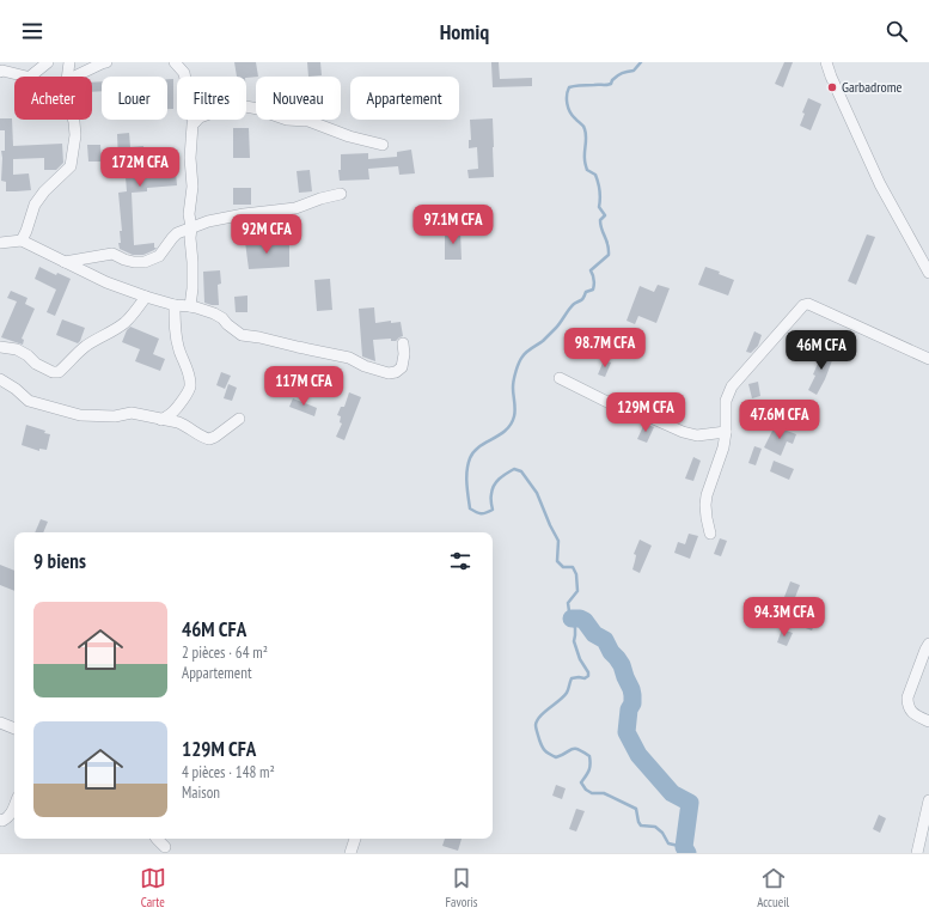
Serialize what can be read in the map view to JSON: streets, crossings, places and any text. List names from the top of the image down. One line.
{"places":["Garbadrome"],"page":{"header":"Homiq","chip":["Acheter","Louer","Filtres","Nouveau","Appartement"],"price":["172M CFA","97.1M CFA","92M CFA","98.7M CFA","46M CFA","117M CFA","129M CFA","47.6M CFA","94.3M CFA"],"heading":"9 biens","list":[{"name":"46M CFA","note":"2 pièces · 64 m² · Appartement"},{"name":"129M CFA","note":"4 pièces · 148 m² · Maison"}],"tabs":["Carte","Favoris","Accueil"]}}
